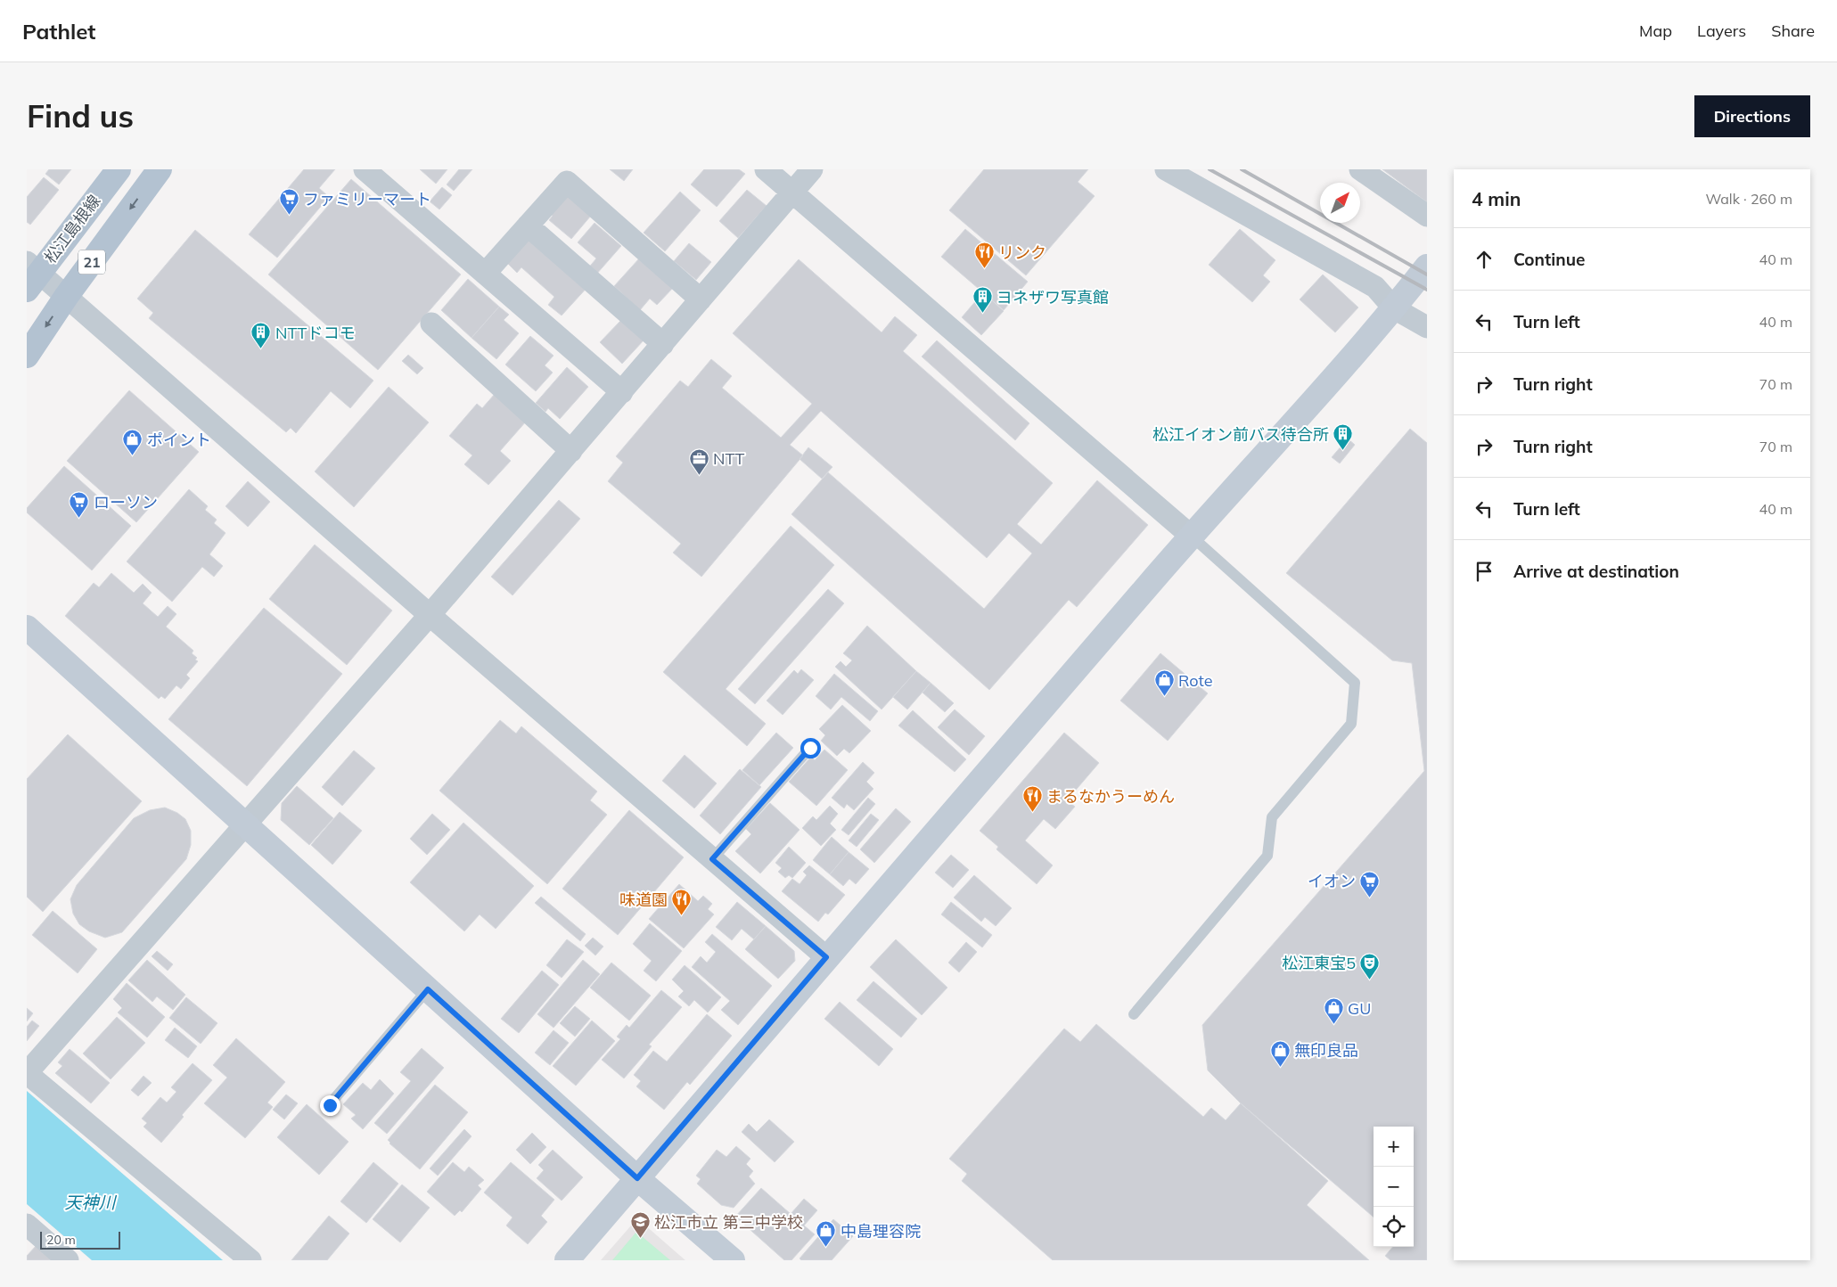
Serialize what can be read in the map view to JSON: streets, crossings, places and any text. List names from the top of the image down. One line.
{"streets":{"main road":["松江島根線","21"]},"water":["天神川"],"places":{"supermarket":["ファミリーマート","ローソン","イオン"],"restaurant":["リンク","まるなかうーめん","味道園"],"building":["ヨネザワ写真館","NTTドコモ","松江イオン前バス待合所"],"shop":["ポイント","Rote","GU","無印良品","中島理容院"],"office":["NTT"],"theatre":["松江東宝5"],"school or university":["松江市立 第三中学校"]},"scale_bar":"20 m","north":"top right","page":{"header":"Pathlet","nav":["Map","Layers","Share"],"buttons":"Directions","title":"Find us","heading":["4 min","Walk · 260 m"],"list":[["Continue","40 m"],["Turn left","40 m"],["Turn right","70 m"],["Turn right","70 m"],["Turn left","40 m"],"Arrive at destination"],"map_buttons":["+","−"],"scale":"20 m"}}
